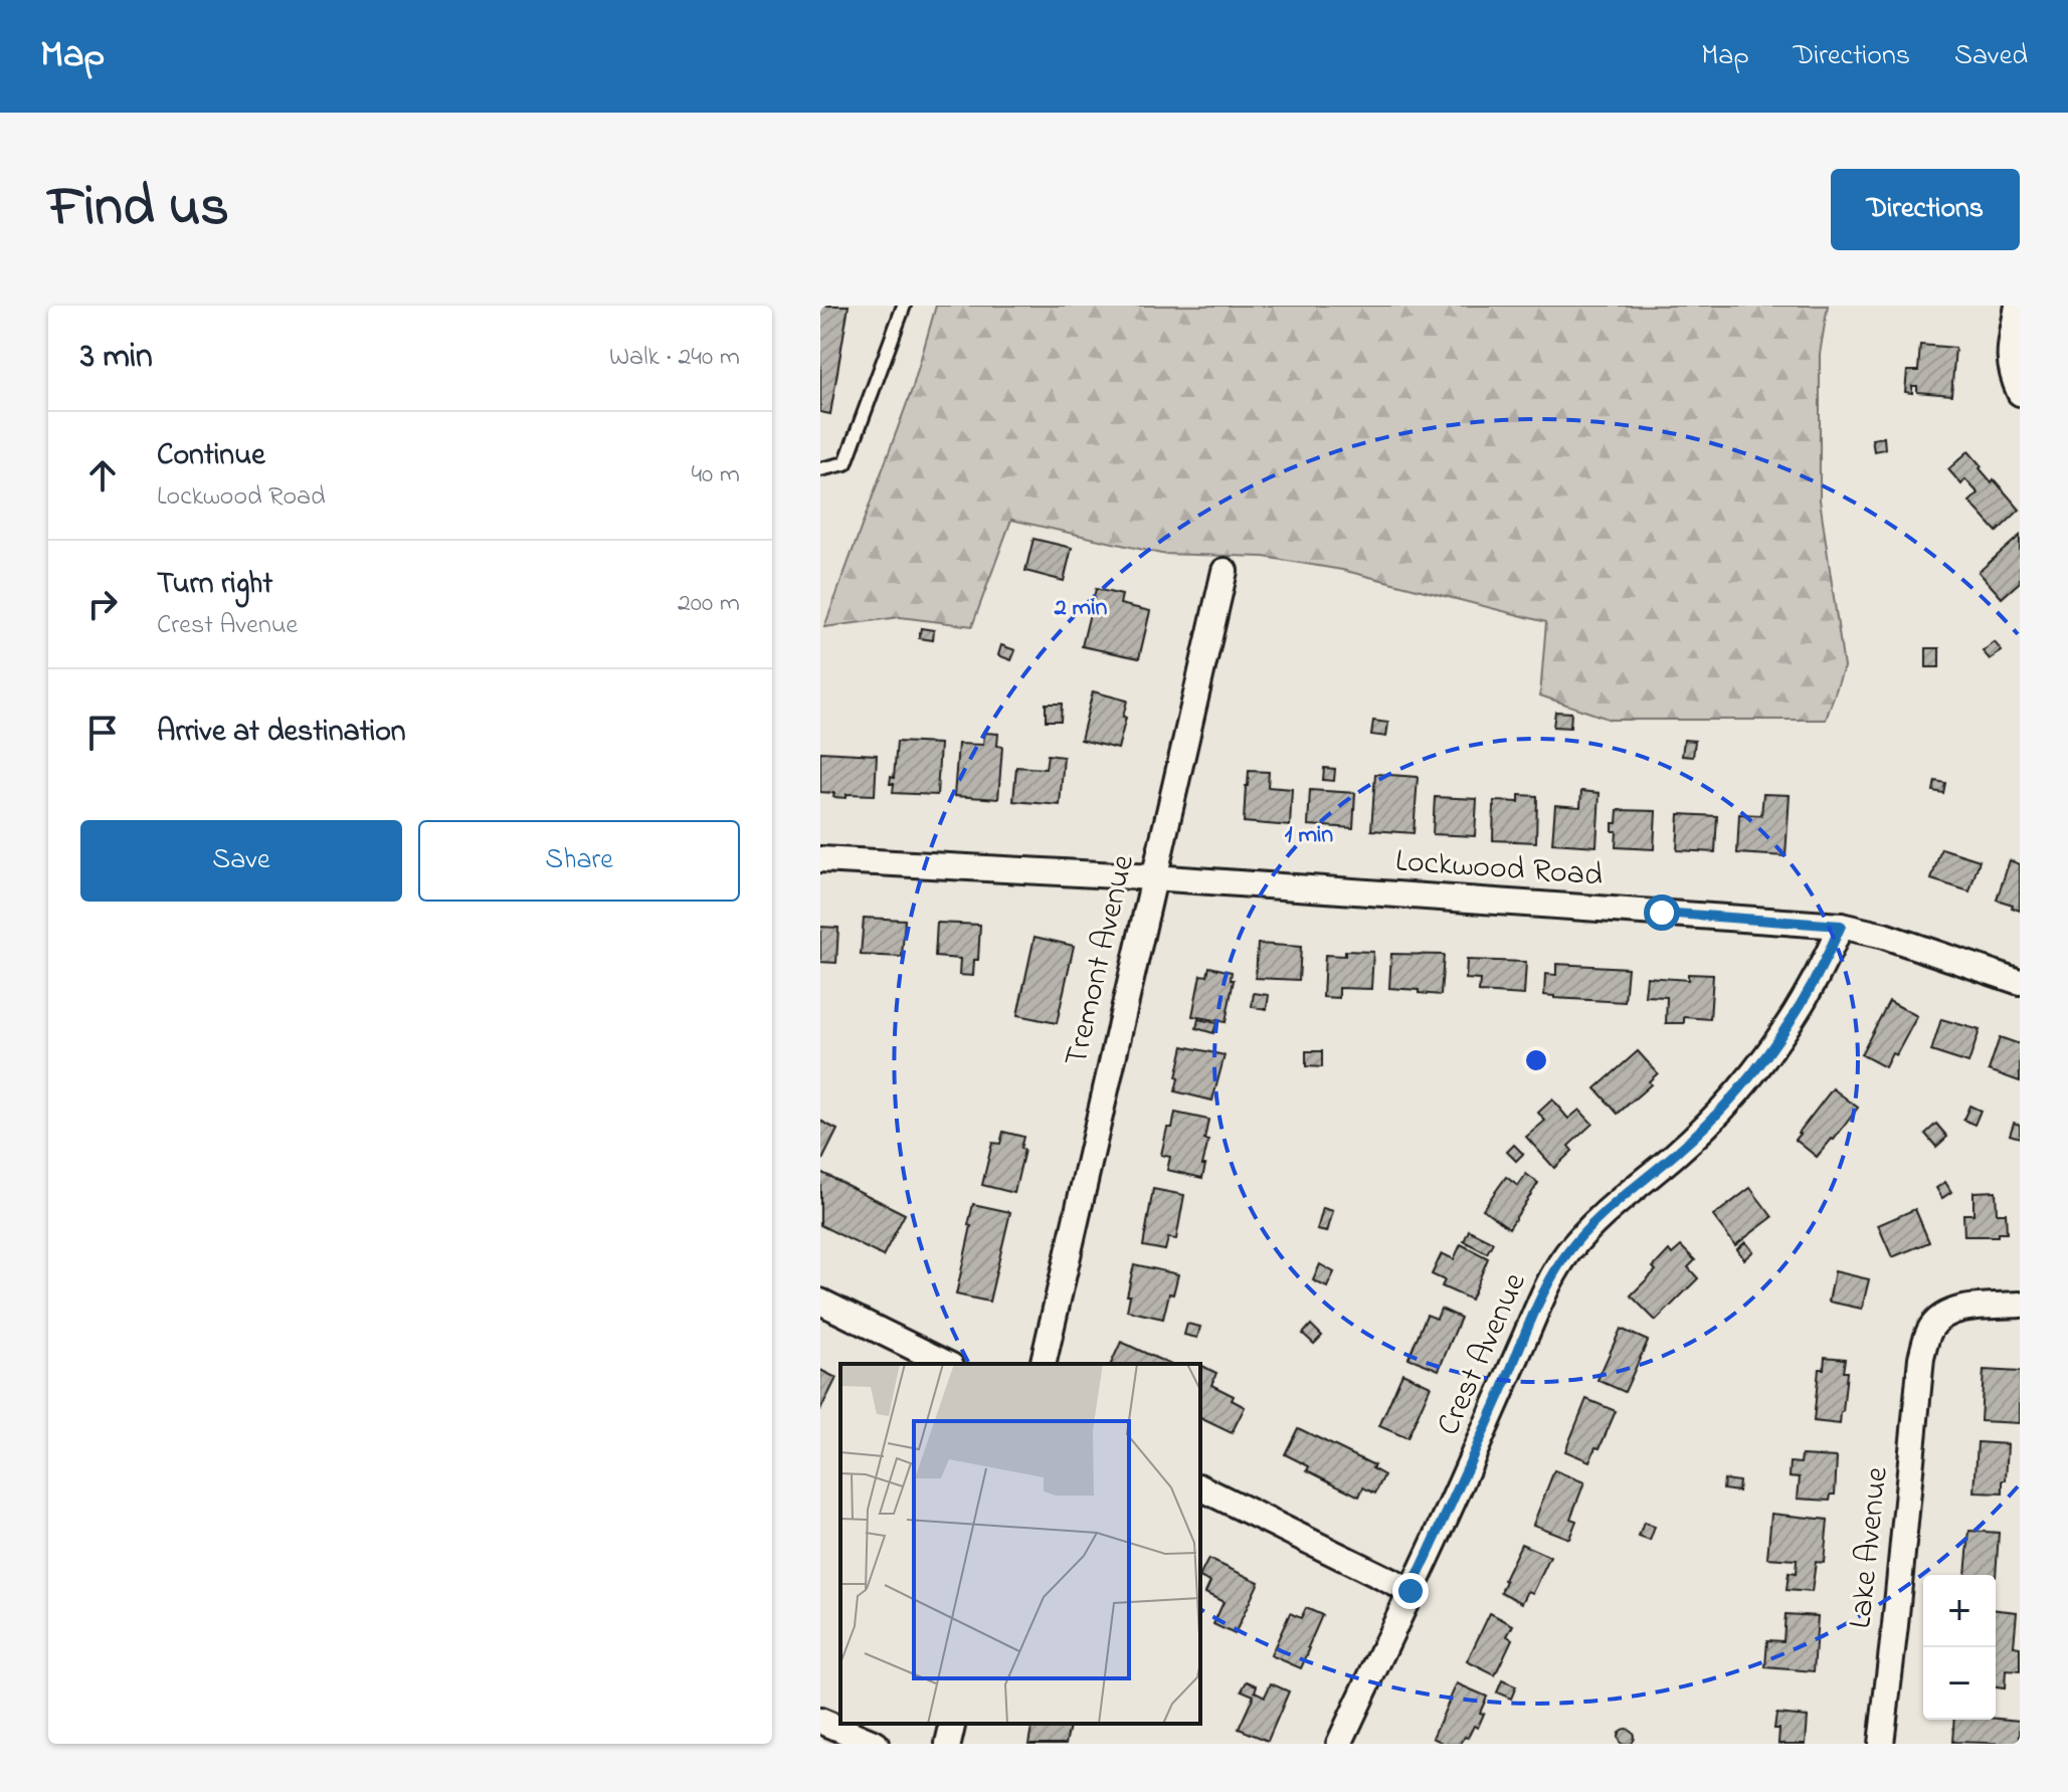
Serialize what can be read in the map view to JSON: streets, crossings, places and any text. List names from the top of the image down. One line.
{"streets":{"street":["Lockwood Road","Tremont Avenue","Crest Avenue","Lake Avenue"]},"crossings":[["Lockwood Road","Tremont Avenue"],["Lockwood Road","Crest Avenue"]],"page":{"header":"Map","nav":["Map","Directions","Saved"],"title":"Find us","buttons":["Directions",["Save","Share"]],"heading":["3 min","Walk · 240 m"],"list":[["Continue","Lockwood Road","40 m"],["Turn right","Crest Avenue","200 m"],"Arrive at destination"],"map_buttons":["+","−"]},"rings":["2 min","1 min"]}
